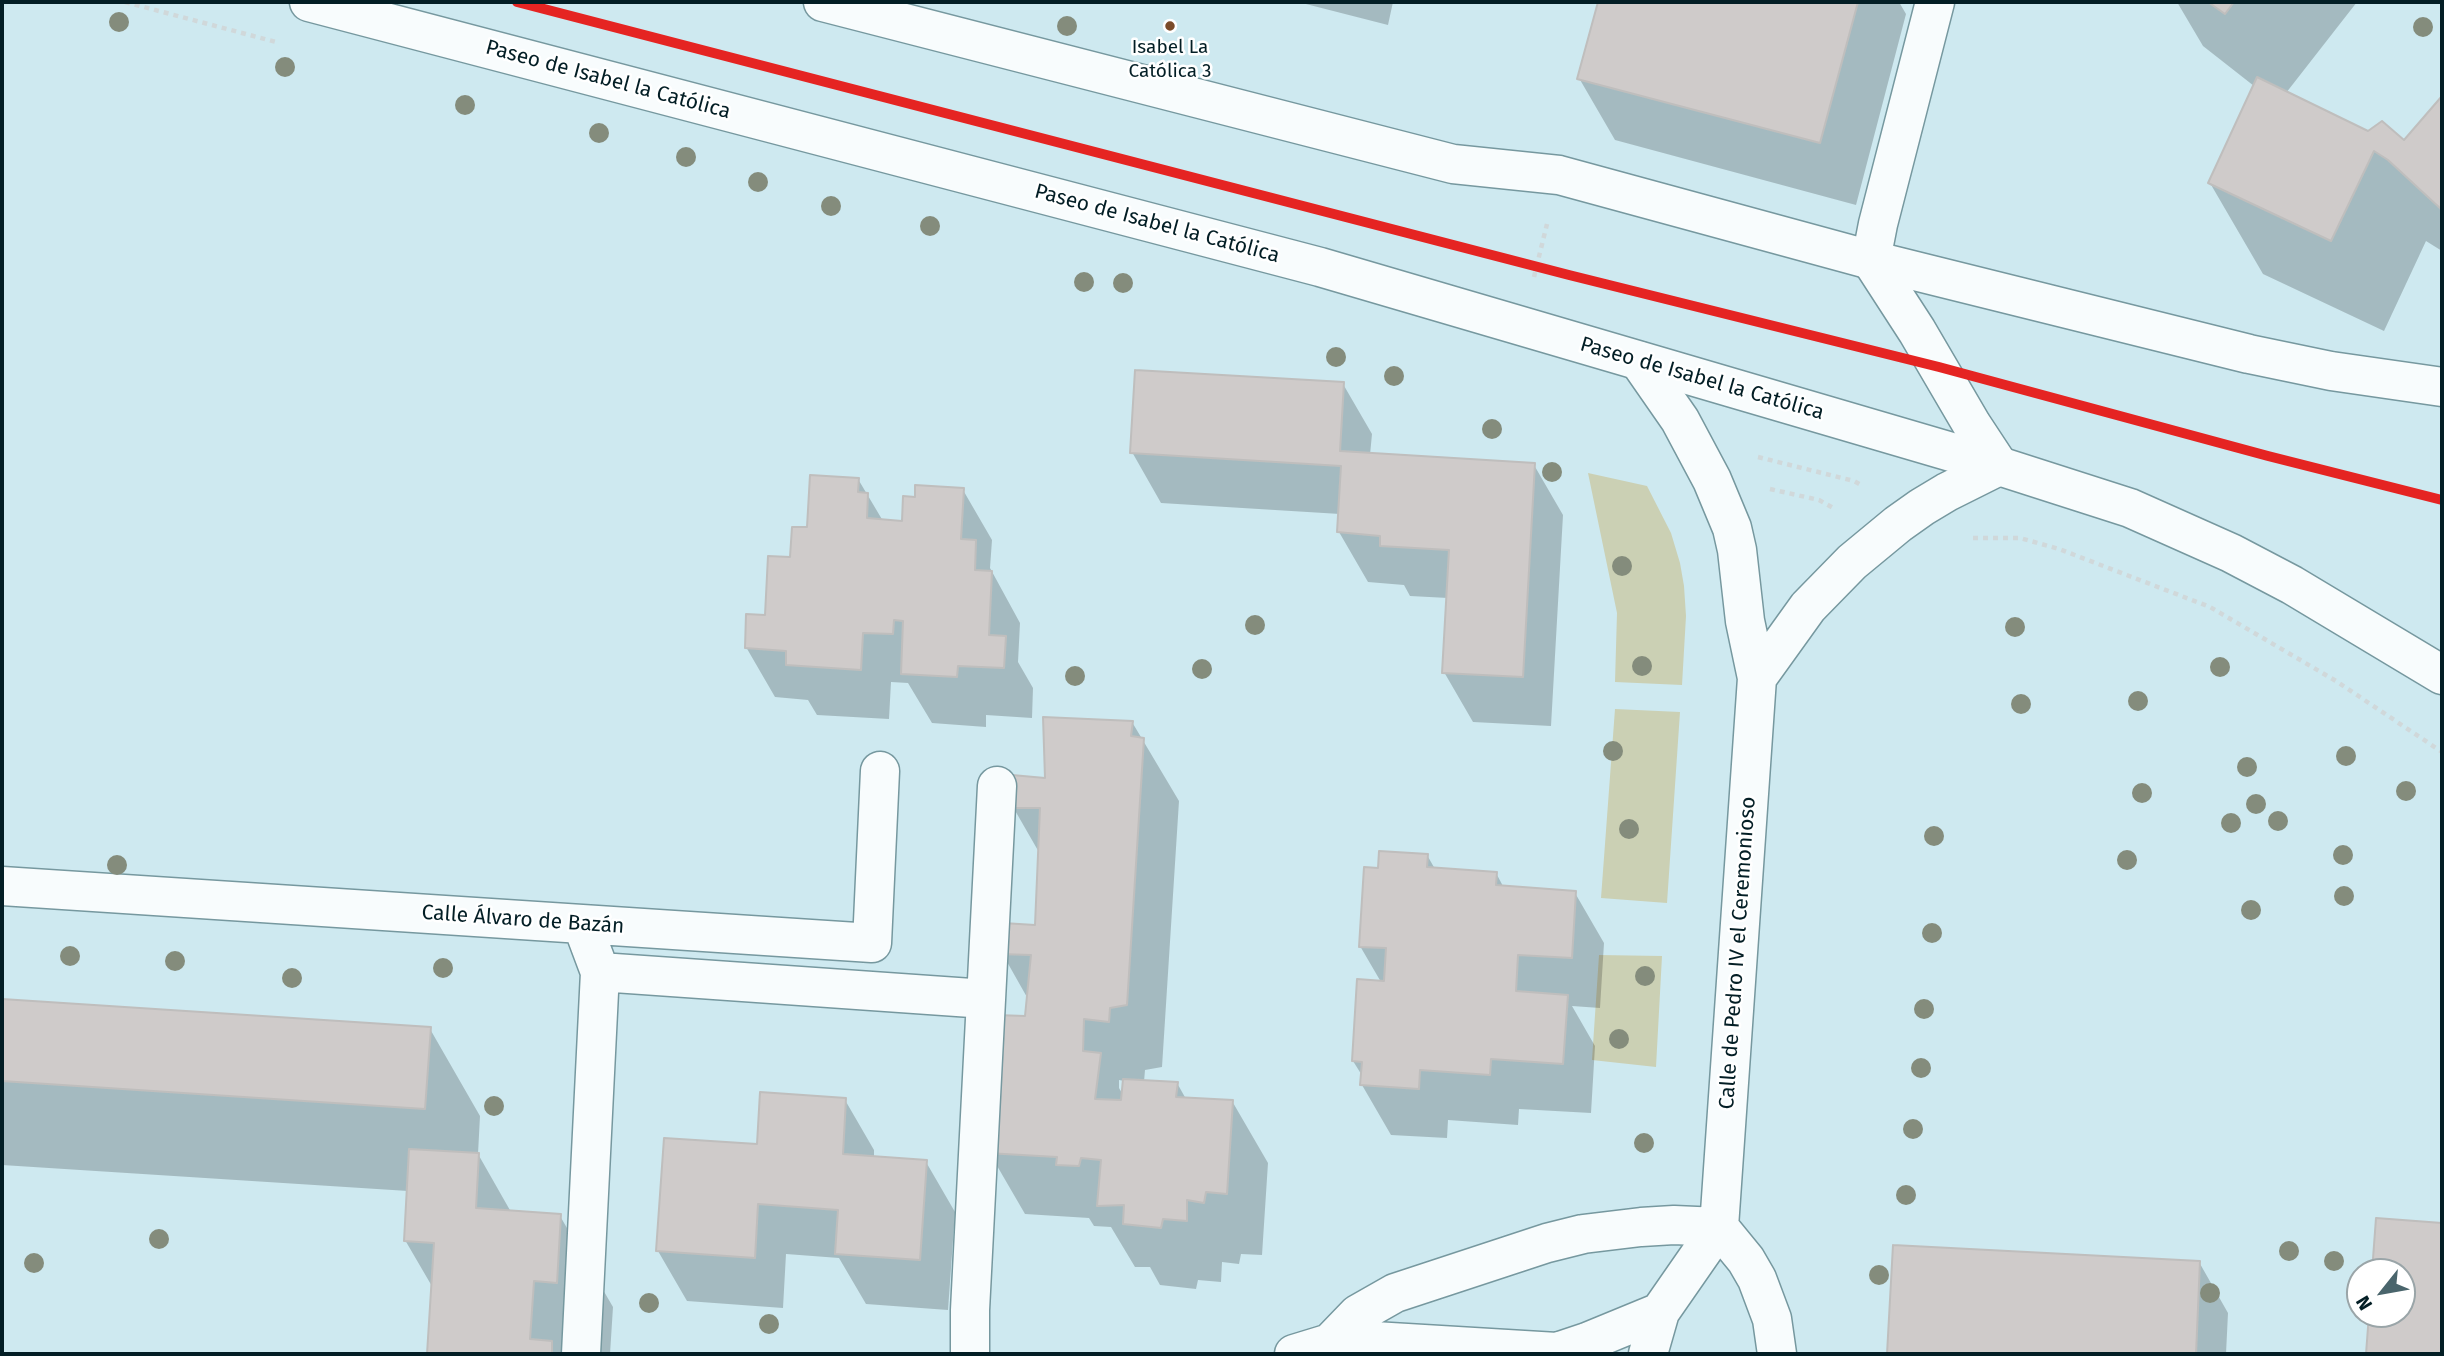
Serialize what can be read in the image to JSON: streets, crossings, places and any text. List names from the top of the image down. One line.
{"streets":{"street":["Paseo de Isabel la Católica","Calle Álvaro de Bazán","Calle de Pedro IV el Ceremonioso"]},"crossings":[["Paseo de Isabel la Católica","Calle de Pedro IV el Ceremonioso"]],"places":["Isabel La Católica 3"],"north":"bottom left"}
